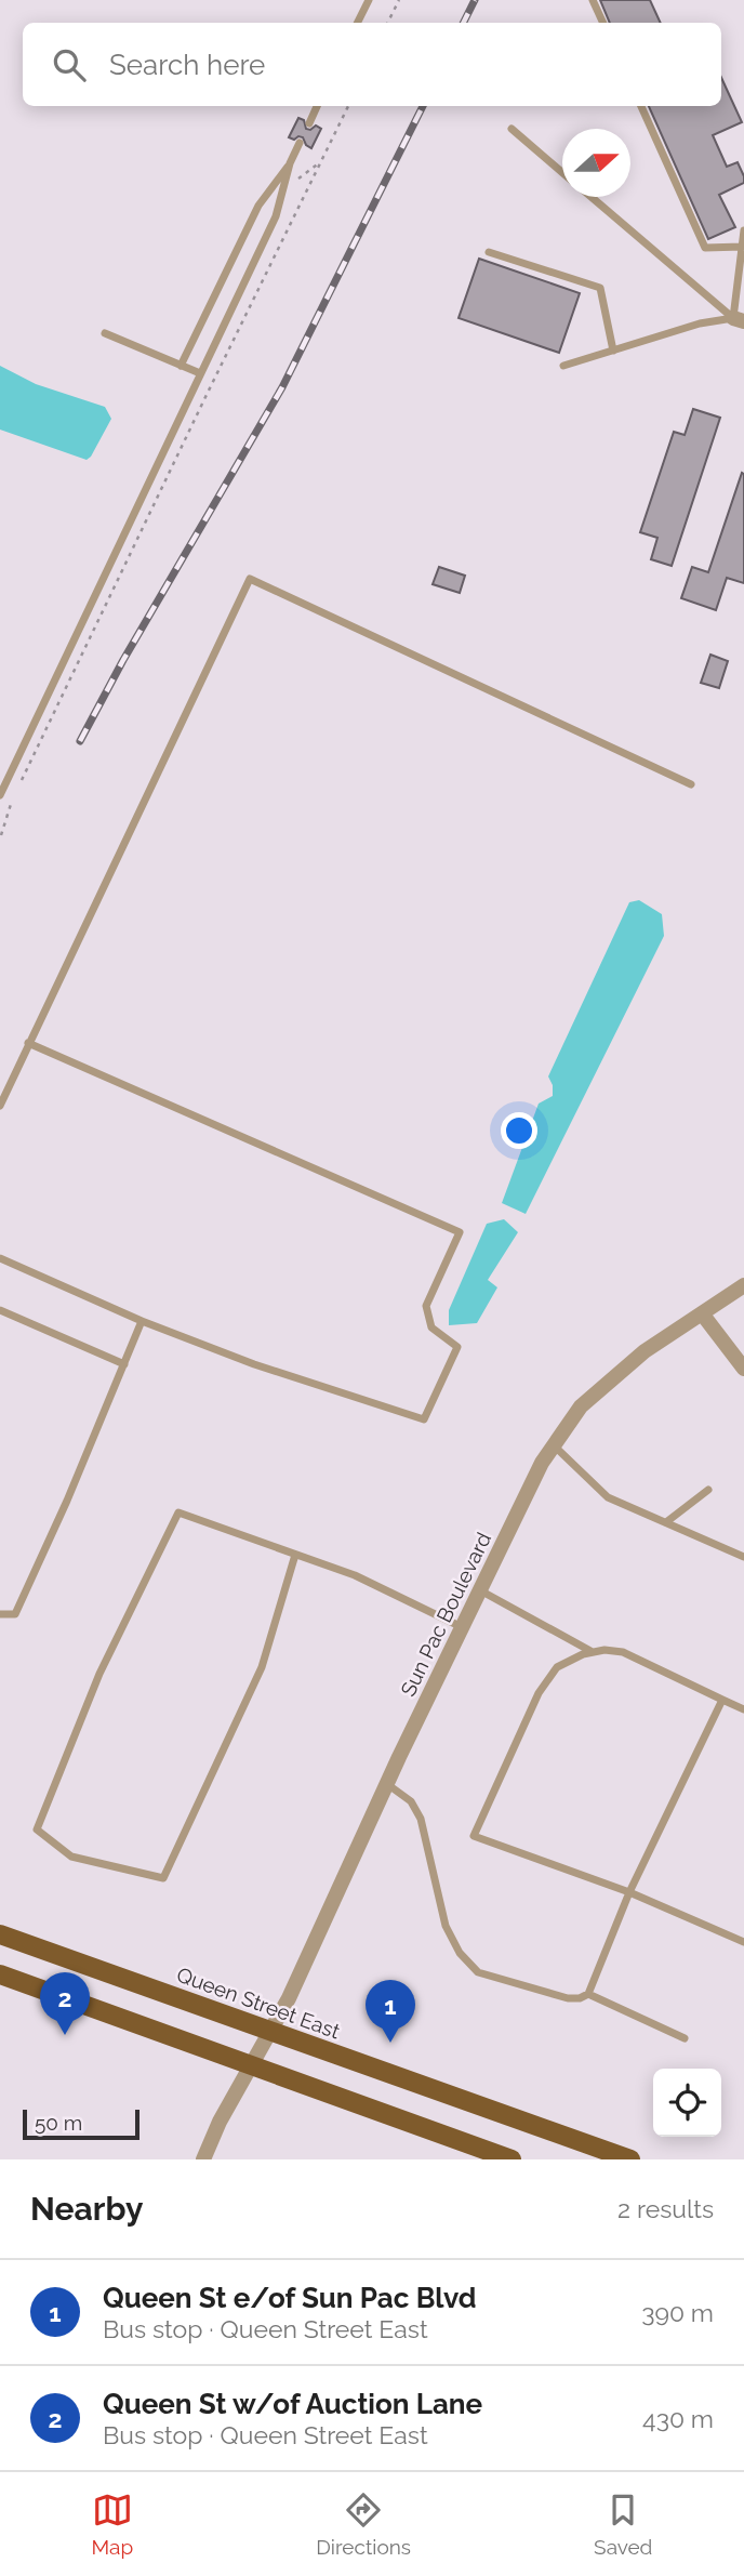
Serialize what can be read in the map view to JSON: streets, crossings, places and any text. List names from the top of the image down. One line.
{"streets":{"main road":["Queen Street East"],"street":["Sun Pac Boulevard"]},"crossings":[["Sun Pac Boulevard","Queen Street East"]],"scale_bar":"50 m","north":"right","page":{"search":"Search here","pins":["2","1"],"scale":"50 m","heading":["Nearby","2 results"],"list":[{"mark":"1","name":"Queen St e/of Sun Pac Blvd","note":"Bus stop · Queen Street East","value":"390 m"},{"mark":"2","name":"Queen St w/of Auction Lane","note":"Bus stop · Queen Street East","value":"430 m"}],"nav":["Map","Directions","Saved"]}}
